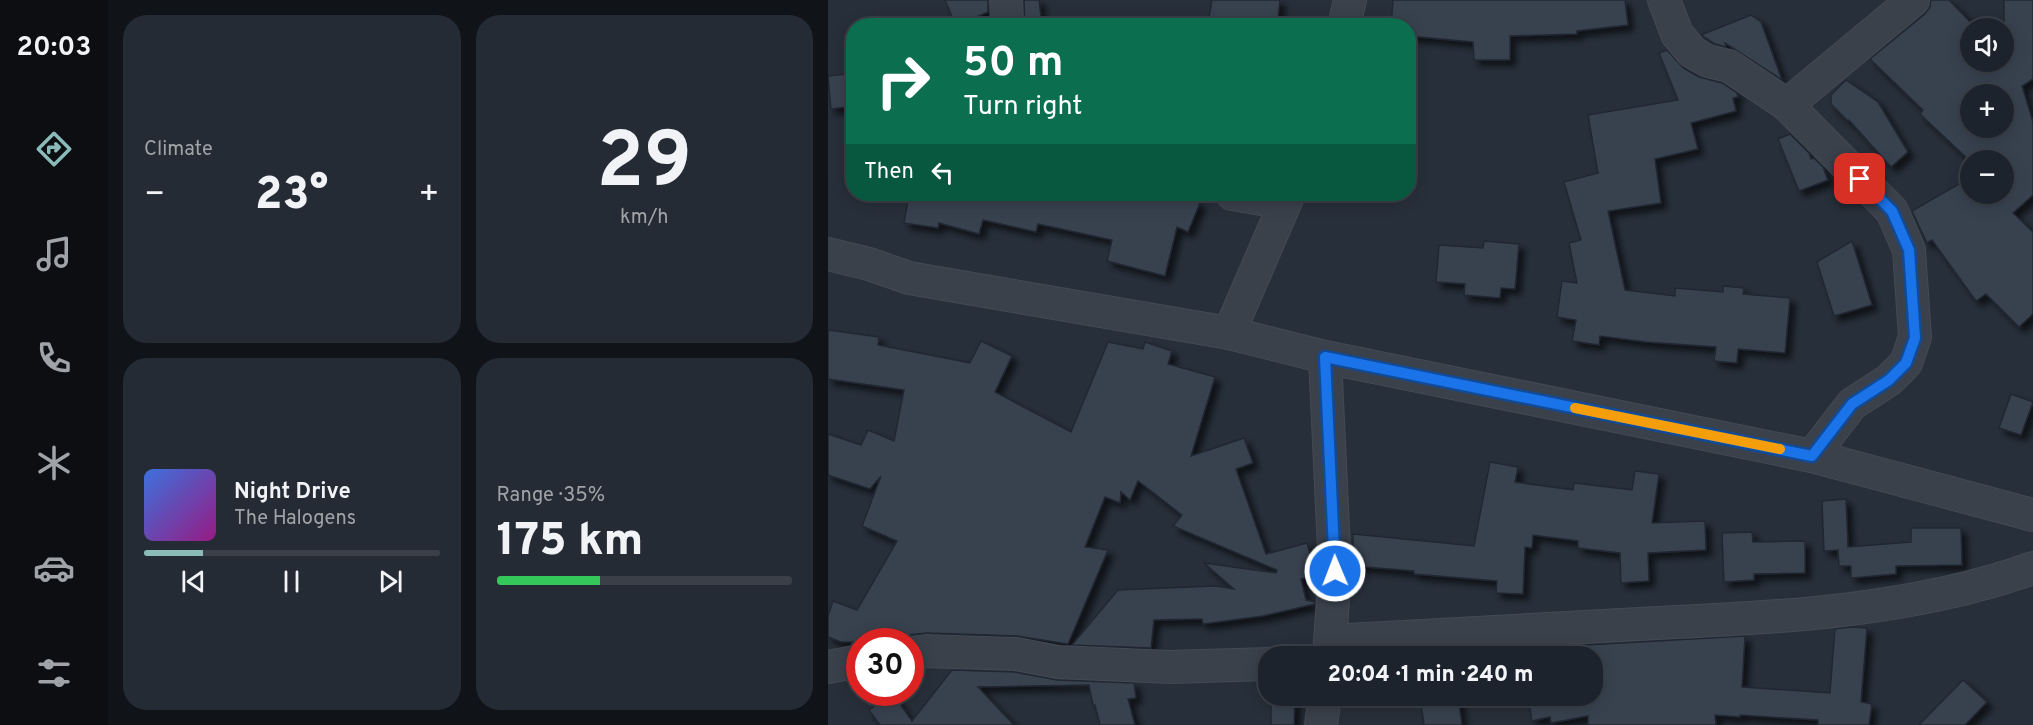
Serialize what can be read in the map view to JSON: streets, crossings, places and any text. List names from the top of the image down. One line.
{"page":{"tabs":"20:03","tile":["Climate",["29","km/h"],["Range · 35%","175 km"]],"map_buttons":["+","−"],"turn":["50 m","Turn right"],"then":"Then","heat":["−","23°","+"],"song":["Night Drive","The Halogens"],"limit":"30","trip":"20:04 · 1 min · 240 m"}}
